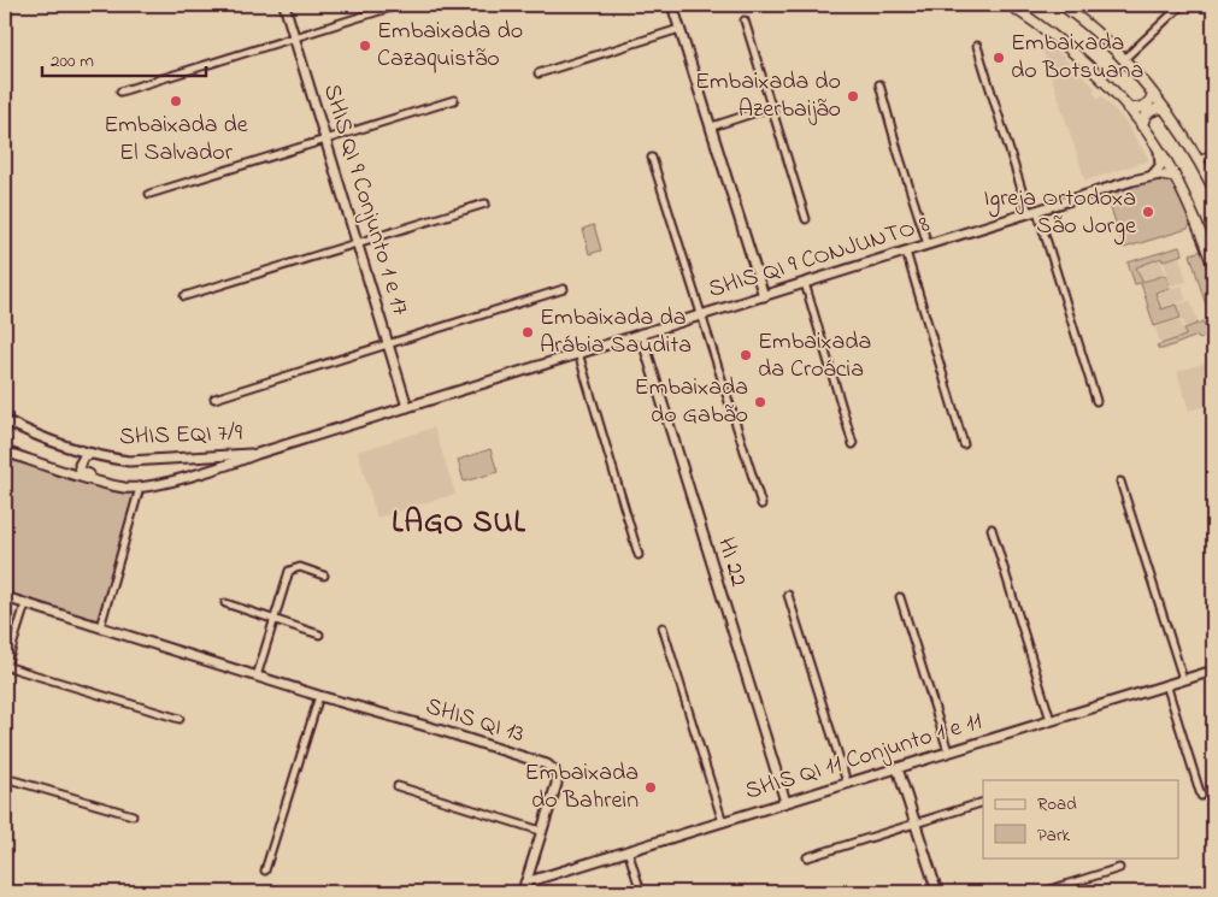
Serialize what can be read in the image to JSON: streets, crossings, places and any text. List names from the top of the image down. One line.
{"streets":{"street":["SHIS QI 9 Conjunto 1 e 17","SHIS QI 9 CONJUNTO 8","SHIS EQI 7/9","HI 22","SHIS QI 13","SHIS QI 11 Conjunto 1 e 11"]},"crossings":[["SHIS QI 9 Conjunto 1 e 17","SHIS QI 9 CONJUNTO 8"],["SHIS QI 9 CONJUNTO 8","SHIS EQI 7/9"],["SHIS QI 9 CONJUNTO 8","HI 22"],["HI 22","SHIS QI 11 Conjunto 1 e 11"],["SHIS QI 13","SHIS QI 11 Conjunto 1 e 11"]],"districts":["LAGO SUL"],"places":["Embaixada do Cazaquistão","Embaixada do Botsuana","Embaixada do Azerbaijão","Embaixada de El Salvador","Igreja Ortodoxa São Jorge","Embaixada da Arábia Saudita","Embaixada da Croácia","Embaixada do Gabão","Embaixada do Bahrein"],"legend":["Road","Park"],"scale_bar":"200 m"}
